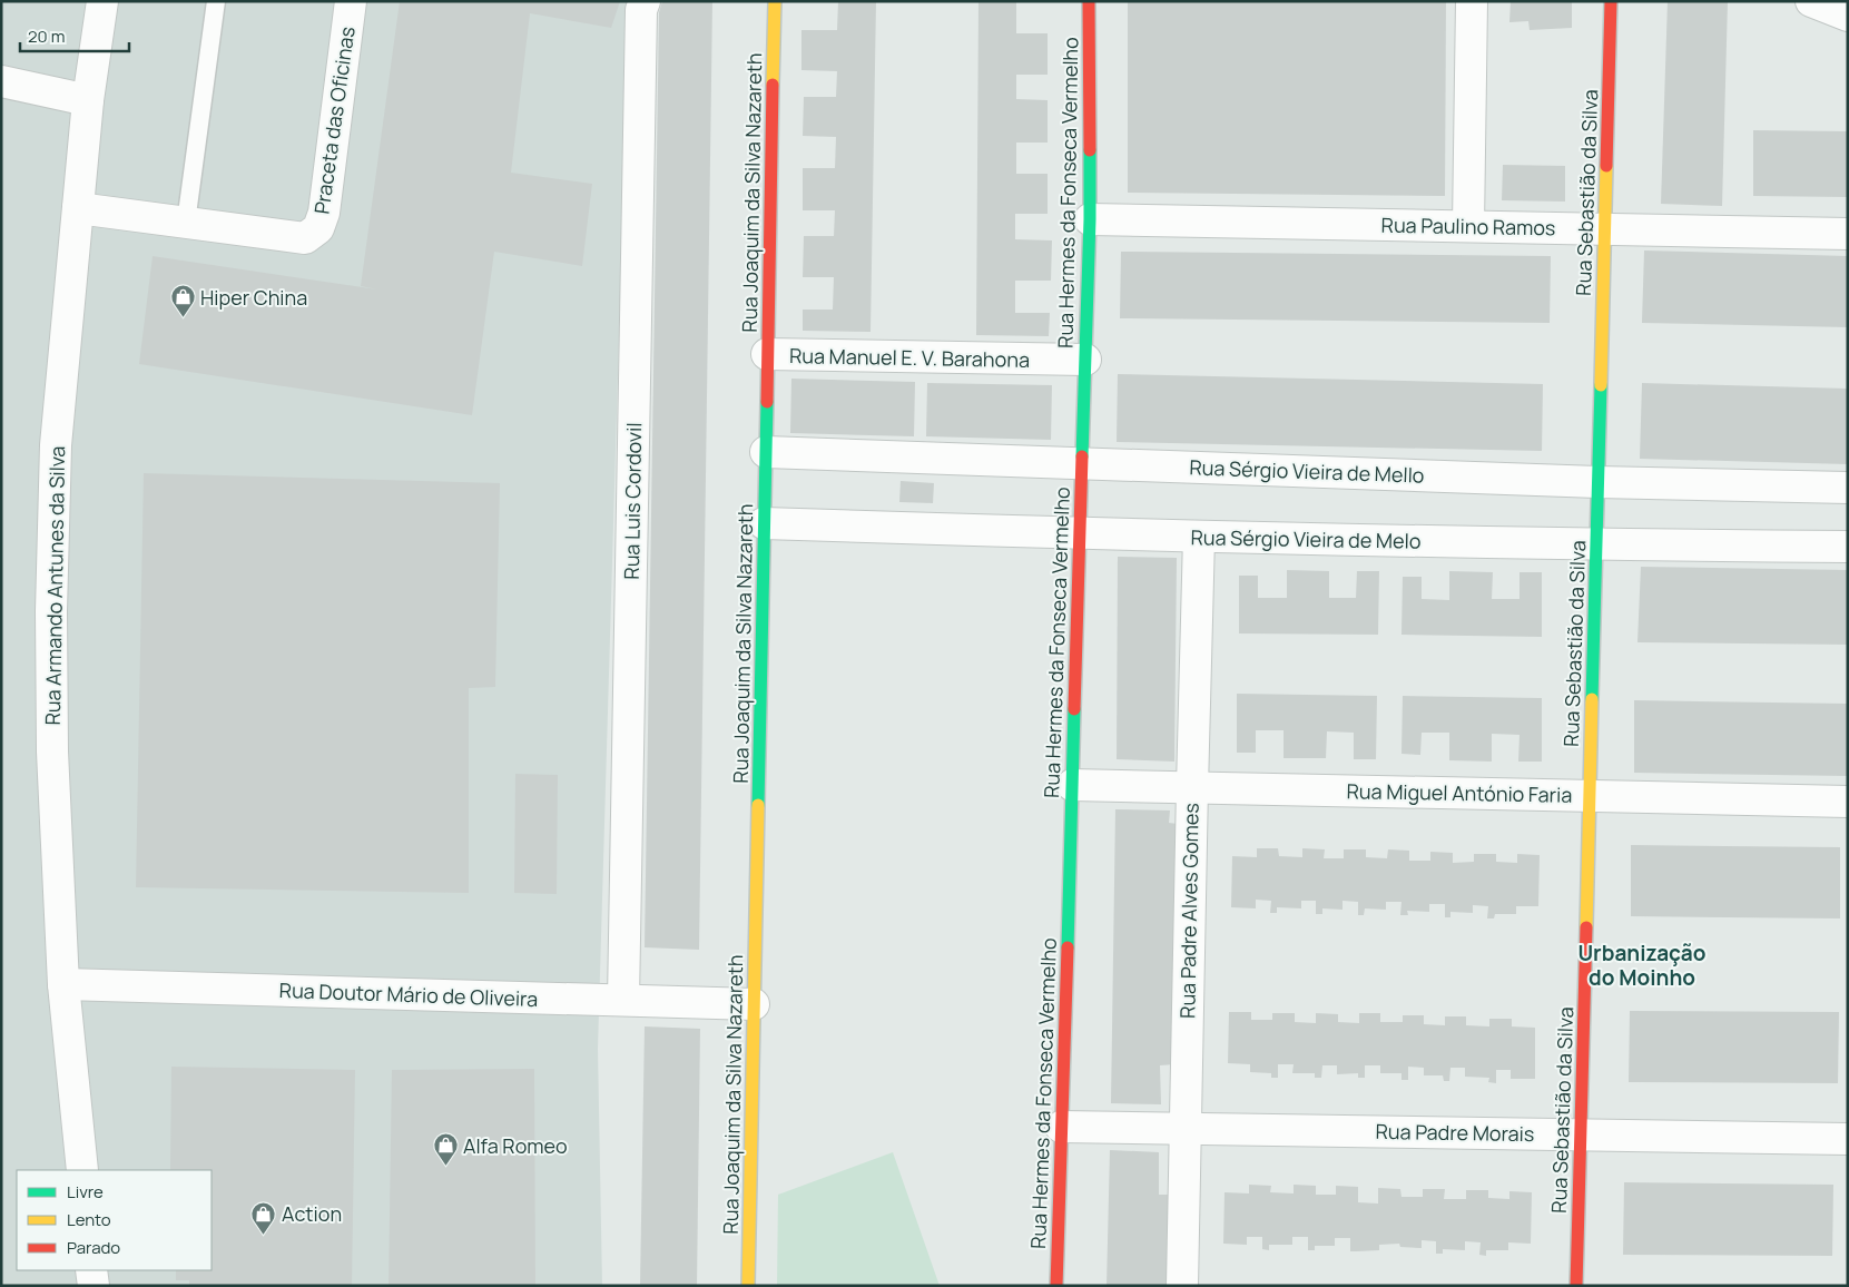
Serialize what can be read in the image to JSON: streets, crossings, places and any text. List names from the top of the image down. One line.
{"streets":{"street":["Praceta das Oficinas","Rua Joaquim da Silva Nazareth","Rua Hermes da Fonseca Vermelho","Rua Sebastião da Silva","Rua Paulino Ramos","Rua Manuel E. V. Barahona","Rua Sérgio Vieira de Mello","Rua Luis Cordovil","Rua Sérgio Vieira de Melo","Rua Armando Antunes da Silva","Rua Miguel António Faria","Rua Padre Alves Gomes","Rua Doutor Mário de Oliveira","Rua Padre Morais"]},"crossings":[["Praceta das Oficinas","Rua Armando Antunes da Silva"],["Rua Joaquim da Silva Nazareth","Rua Manuel E. V. Barahona"],["Rua Joaquim da Silva Nazareth","Rua Sérgio Vieira de Mello"],["Rua Joaquim da Silva Nazareth","Rua Sérgio Vieira de Melo"],["Rua Joaquim da Silva Nazareth","Rua Doutor Mário de Oliveira"],["Rua Hermes da Fonseca Vermelho","Rua Paulino Ramos"],["Rua Hermes da Fonseca Vermelho","Rua Manuel E. V. Barahona"],["Rua Hermes da Fonseca Vermelho","Rua Sérgio Vieira de Mello"],["Rua Hermes da Fonseca Vermelho","Rua Sérgio Vieira de Melo"],["Rua Hermes da Fonseca Vermelho","Rua Miguel António Faria"],["Rua Hermes da Fonseca Vermelho","Rua Padre Morais"],["Rua Sebastião da Silva","Rua Paulino Ramos"],["Rua Sebastião da Silva","Rua Sérgio Vieira de Mello"],["Rua Sebastião da Silva","Rua Sérgio Vieira de Melo"],["Rua Sebastião da Silva","Rua Miguel António Faria"],["Rua Sebastião da Silva","Rua Padre Morais"],["Rua Luis Cordovil","Rua Doutor Mário de Oliveira"],["Rua Sérgio Vieira de Melo","Rua Padre Alves Gomes"],["Rua Armando Antunes da Silva","Rua Doutor Mário de Oliveira"],["Rua Miguel António Faria","Rua Padre Alves Gomes"],["Rua Padre Alves Gomes","Rua Padre Morais"]],"districts":["Urbanização do Moinho"],"places":{"shop":["Hiper China","Alfa Romeo","Action"]},"legend":["Livre","Lento","Parado"],"scale_bar":"20 m"}
